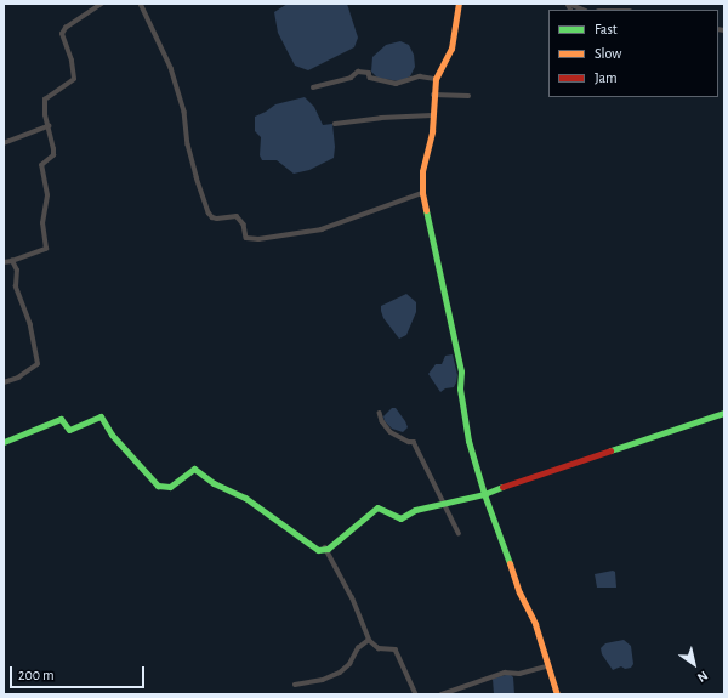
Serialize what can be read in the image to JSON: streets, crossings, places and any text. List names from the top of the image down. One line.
{"legend":["Fast","Slow","Jam"],"scale_bar":"200 m","north":"bottom right"}
